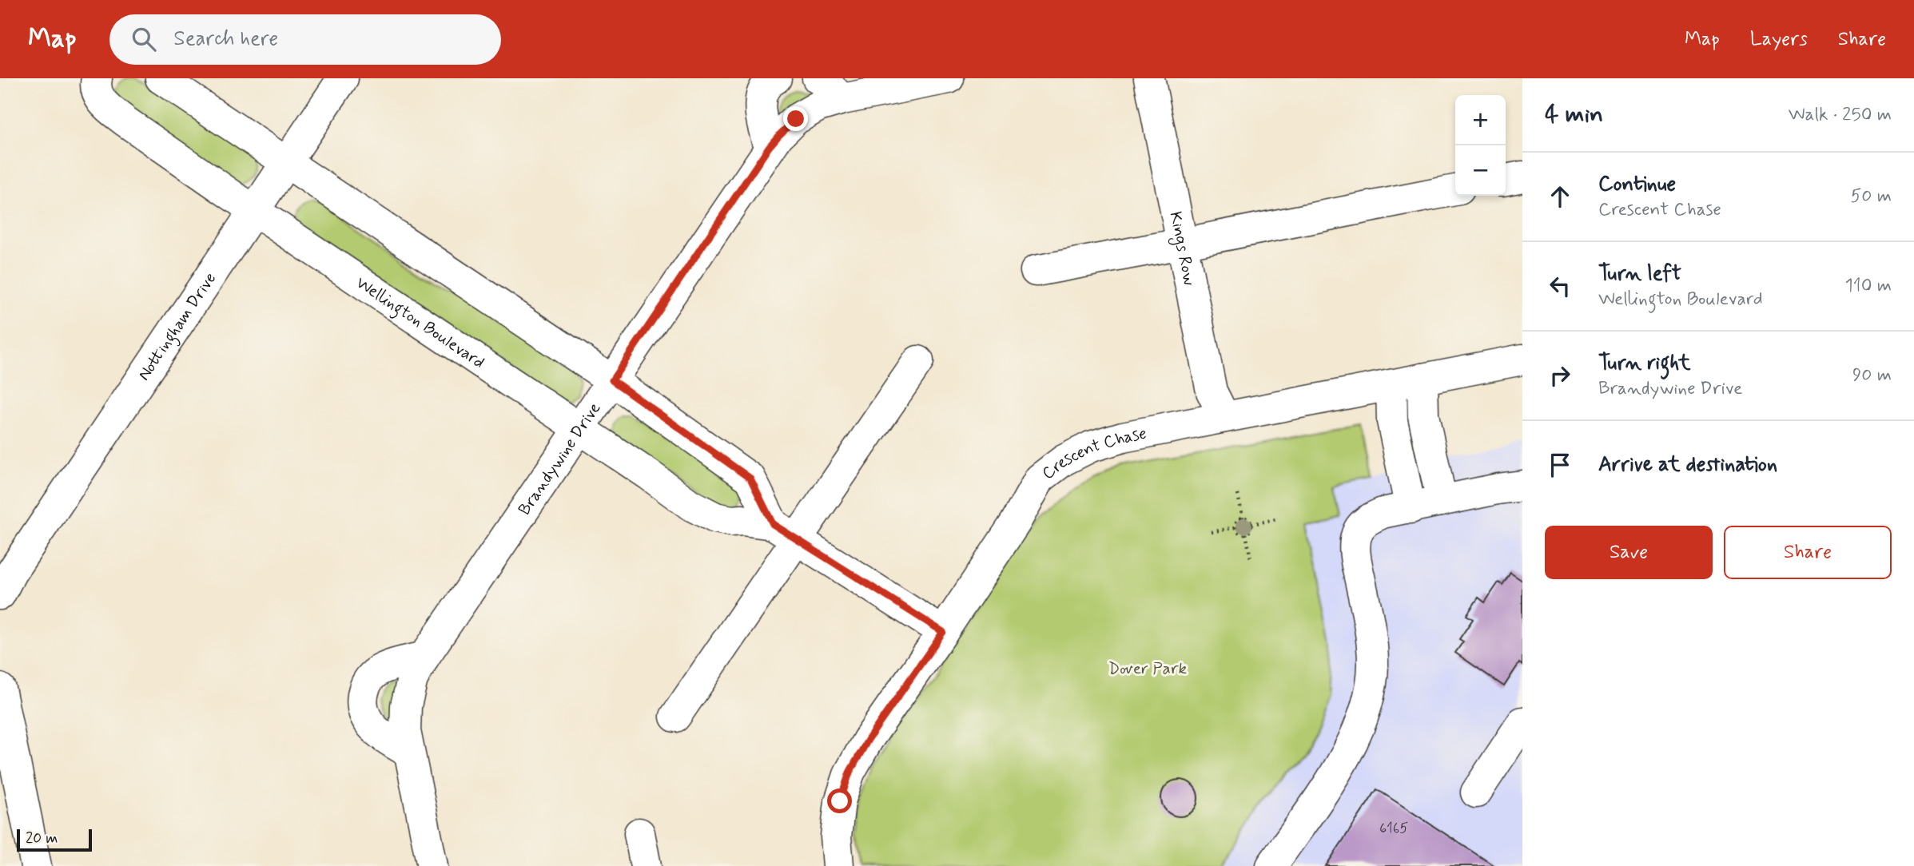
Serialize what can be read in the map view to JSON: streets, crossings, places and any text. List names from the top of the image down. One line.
{"streets":{"street":["Kings Row","Wellington Boulevard","Nottingham Drive","Crescent Chase","Brandywine Drive"]},"crossings":[["Kings Row","Crescent Chase"],["Wellington Boulevard","Nottingham Drive"],["Wellington Boulevard","Crescent Chase"],["Wellington Boulevard","Brandywine Drive"]],"parks":["Dover Park"],"house_numbers":["6165"],"scale_bar":"20 m","page":{"header":"Map","search":"Search here","nav":["Map","Layers","Share"],"heading":["4 min","Walk · 250 m"],"map_buttons":["+","−"],"list":[["Continue","Crescent Chase","50 m"],["Turn left","Wellington Boulevard","110 m"],["Turn right","Brandywine Drive","90 m"],"Arrive at destination"],"buttons":["Save","Share"],"scale":"20 m"}}
